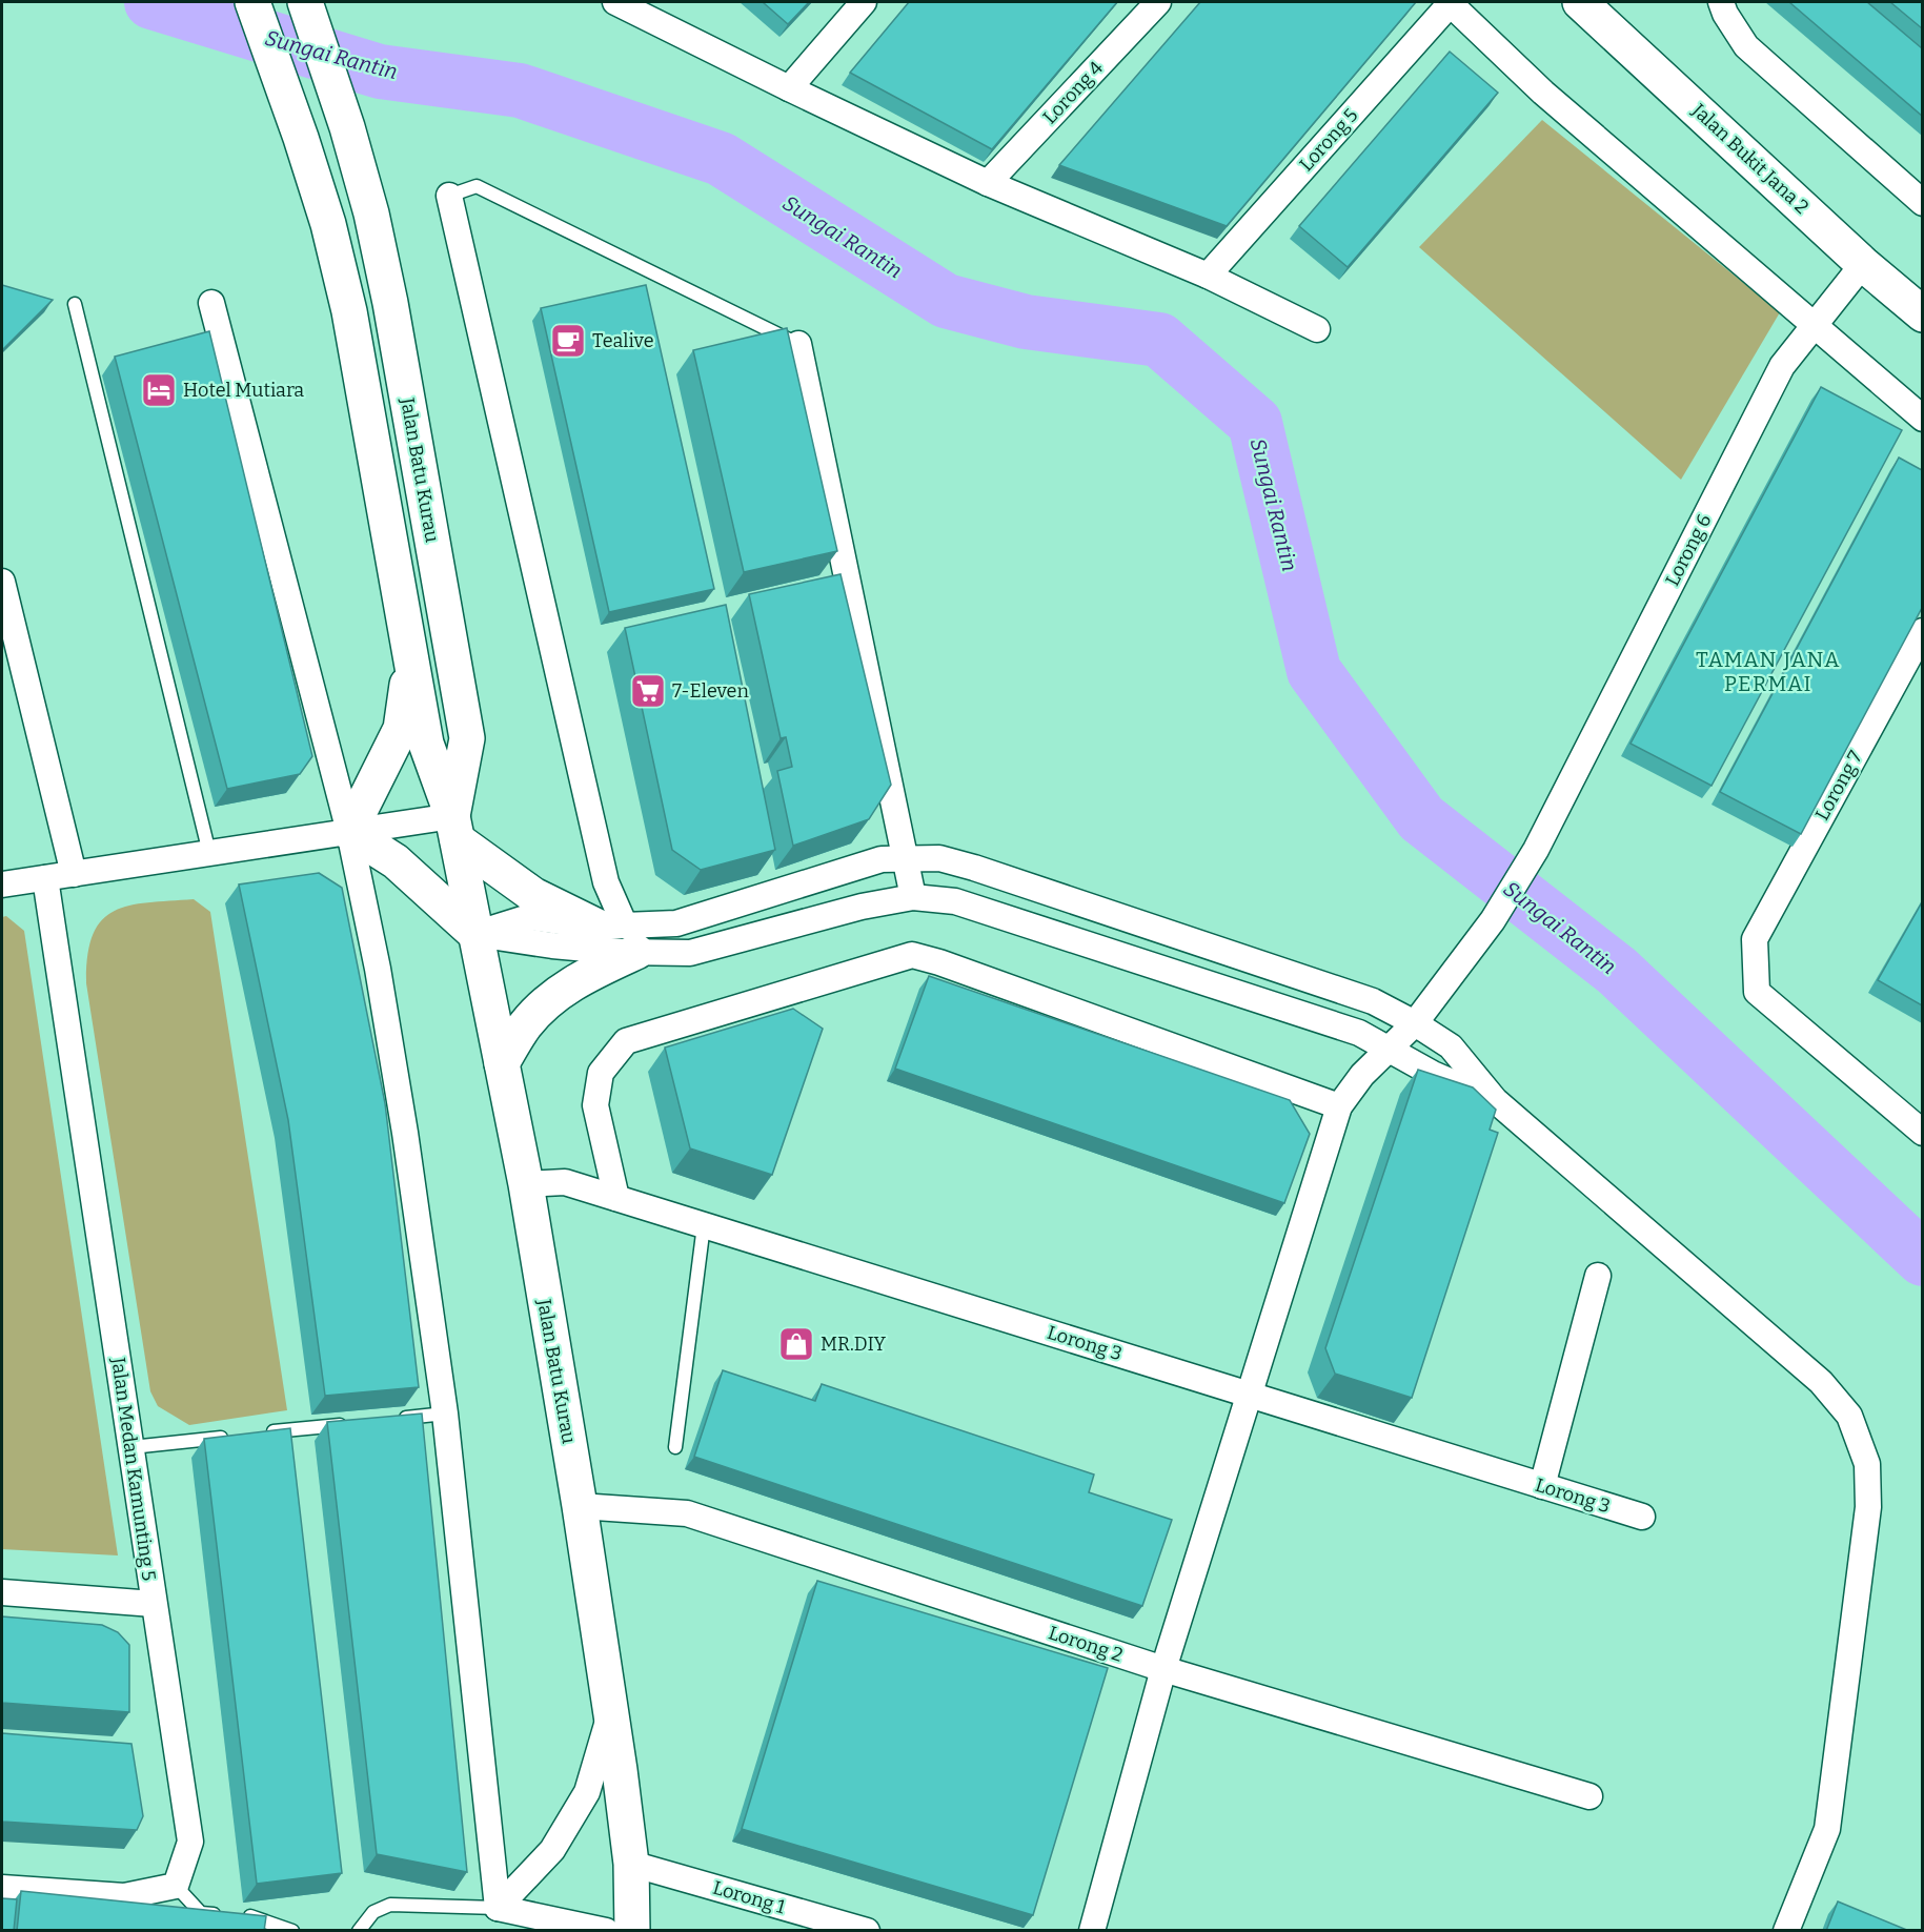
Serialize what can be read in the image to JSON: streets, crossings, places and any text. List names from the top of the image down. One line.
{"streets":{"main road":["Jalan Bukit Jana 2","Jalan Batu Kurau"],"street":["Lorong 4","Lorong 5","Lorong 6","Lorong 7","Lorong 3","Jalan Medan Kamunting 5","Lorong 2","Lorong 1"]},"crossings":[["Jalan Bukit Jana 2","Lorong 6"],["Jalan Batu Kurau","Lorong 3"],["Jalan Batu Kurau","Lorong 2"],["Jalan Batu Kurau","Lorong 1"],["Lorong 6","Lorong 3"],["Lorong 6","Lorong 2"]],"districts":["TAMAN JANA PERMAI"],"water":["Sungai Rantin"],"places":{"cafe":["Tealive"],"hotel":["Hotel Mutiara"],"supermarket":["7-Eleven"],"shop":["MR.DIY"]}}
